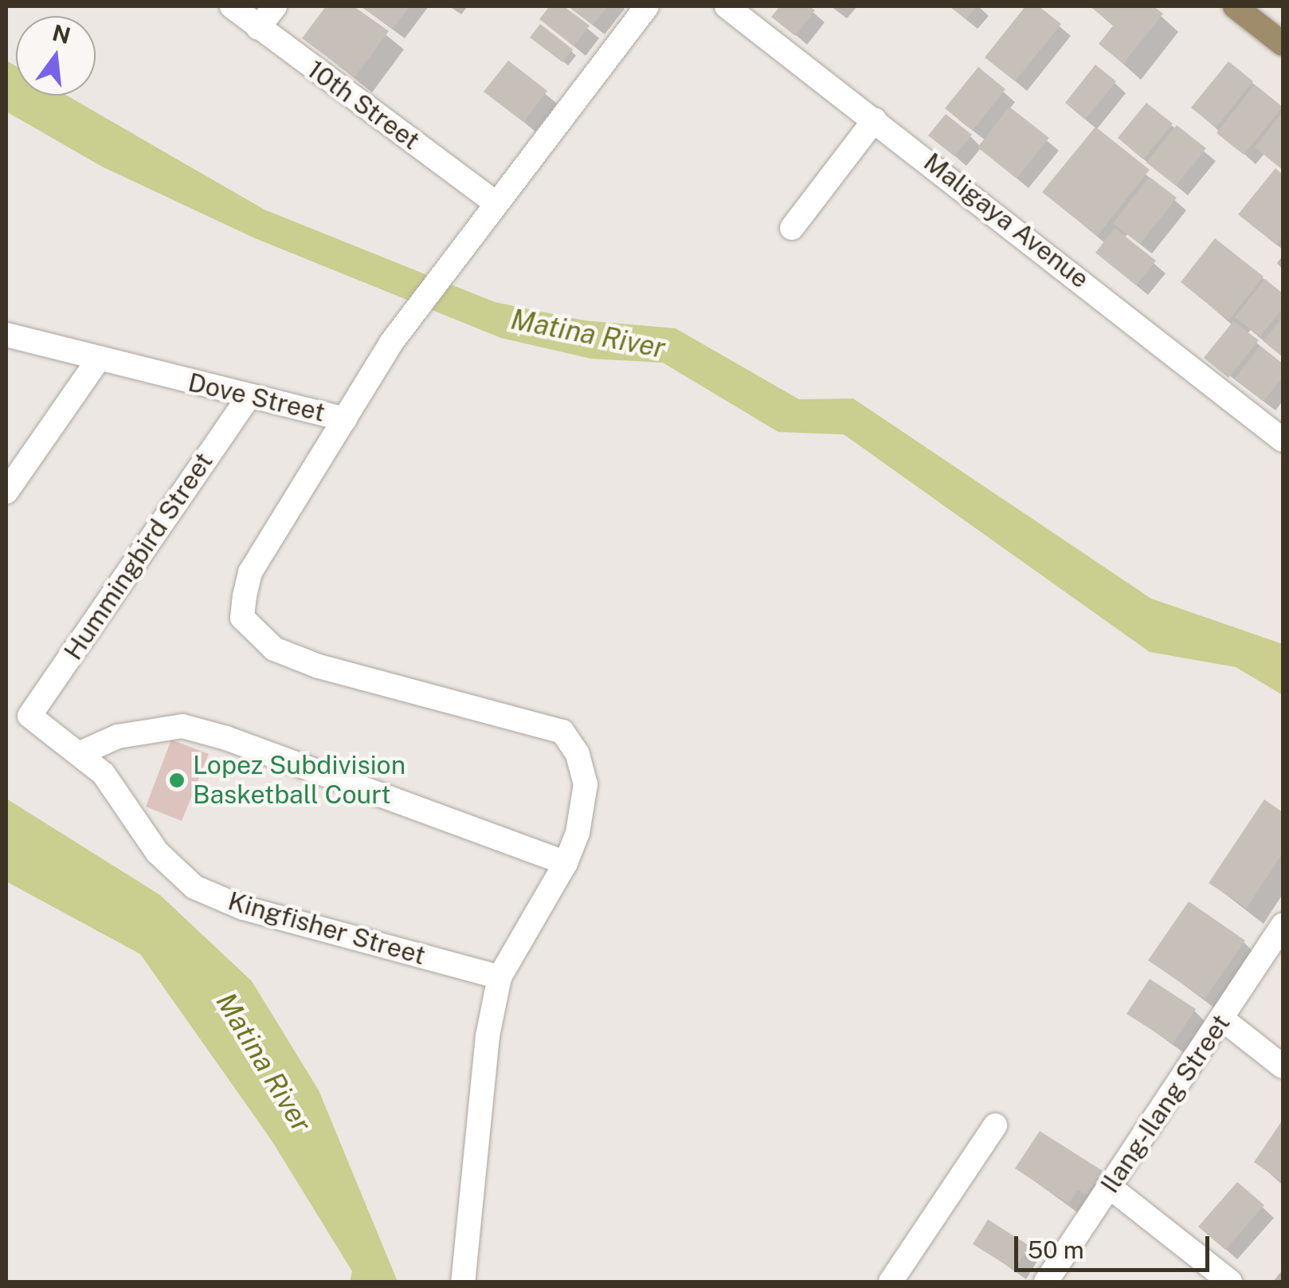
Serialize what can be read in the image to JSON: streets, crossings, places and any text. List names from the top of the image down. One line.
{"streets":{"street":["10th Street","Maligaya Avenue","Dove Street","Hummingbird Street","Kingfisher Street","Ilang-Ilang Street"]},"crossings":[["10th Street","Dove Street"],["Dove Street","Hummingbird Street"],["Hummingbird Street","Kingfisher Street"]],"water":["Matina River"],"places":["Lopez Subdivision Basketball Court"],"scale_bar":"50 m","north":"top"}
